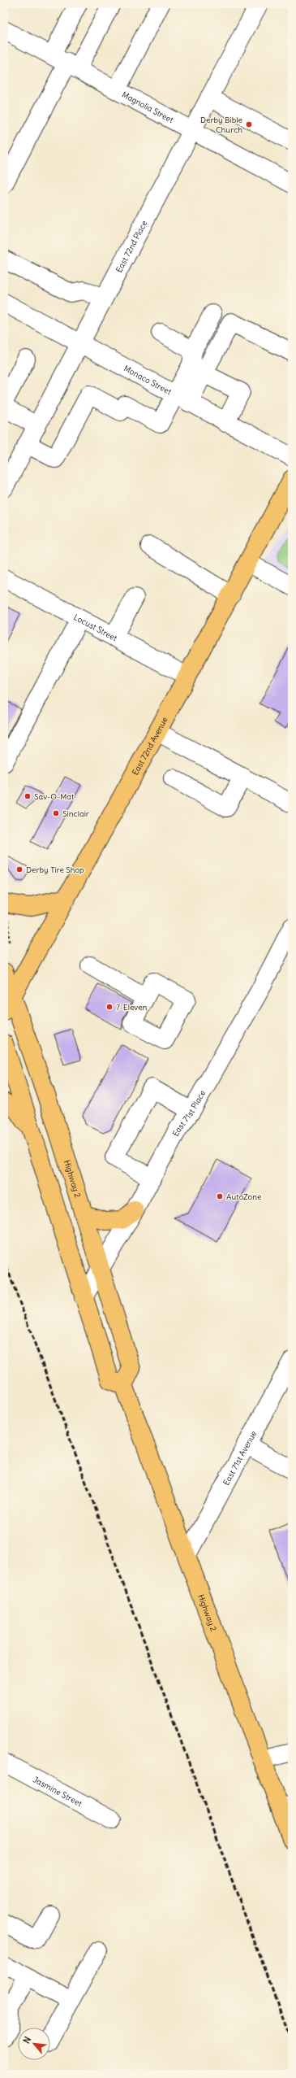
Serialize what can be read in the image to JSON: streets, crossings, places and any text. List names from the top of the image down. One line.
{"streets":{"main road":["East 72nd Avenue","Highway 2"],"street":["Magnolia Street","East 72nd Place","Monaco Street","Locust Street","East 71st Place","East 71st Avenue","Jasmine Street"]},"crossings":[["Magnolia Street","East 72nd Place"],["East 72nd Place","Monaco Street"],["Locust Street","East 72nd Avenue"],["East 72nd Avenue","Highway 2"],["East 71st Place","Highway 2"],["Highway 2","East 71st Avenue"]],"places":["Derby Bible Church","Sav-O-Mat","Sinclair","Derby Tire Shop","7-Eleven","AutoZone"],"north":"top left"}
